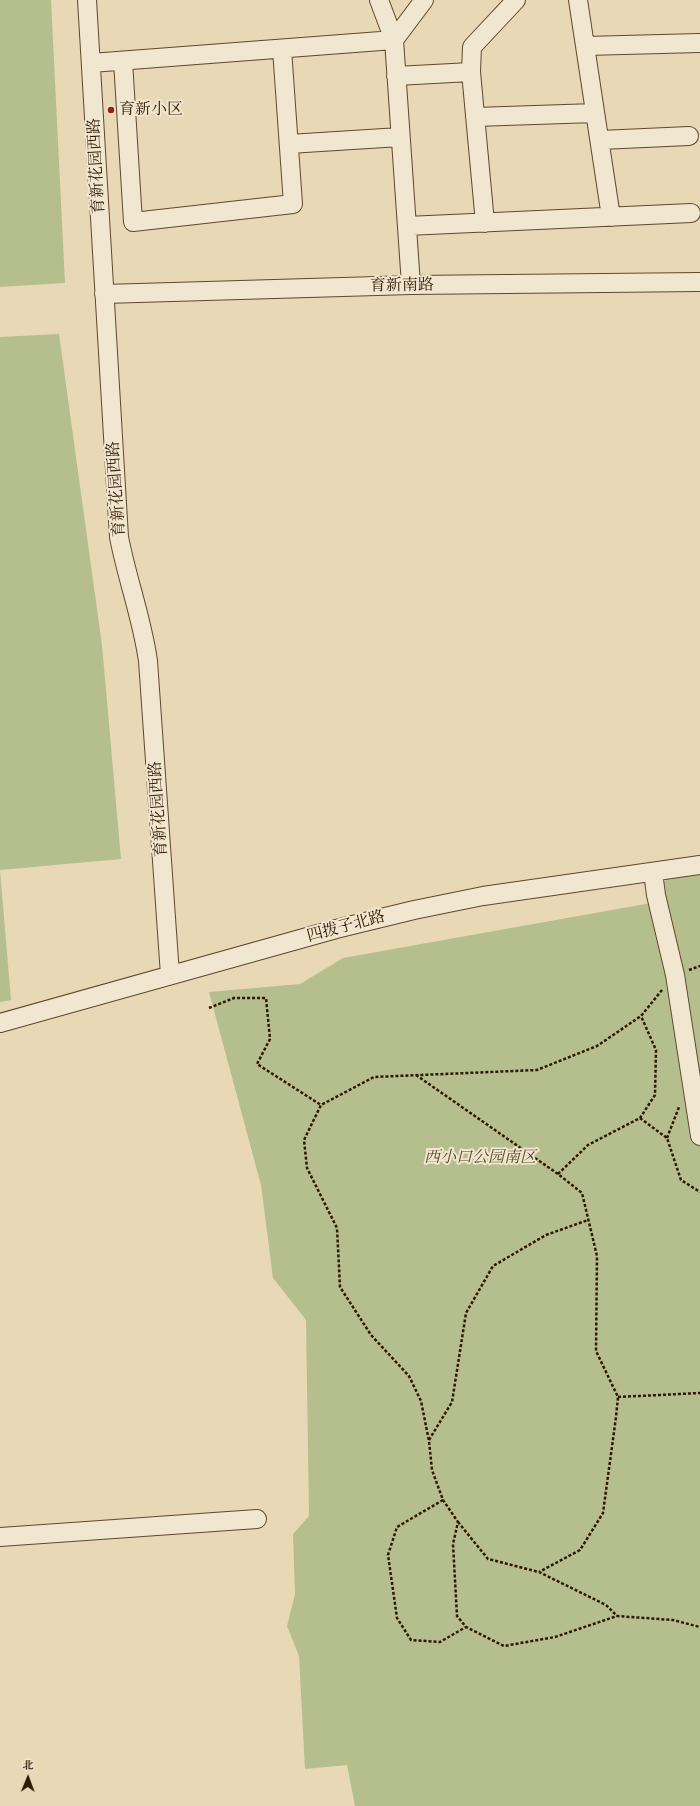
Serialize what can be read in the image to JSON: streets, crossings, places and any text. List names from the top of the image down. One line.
{"streets":{"street":["育新花园西路","育新南路","四拨子北路"]},"crossings":[["育新花园西路","育新南路"],["育新花园西路","四拨子北路"]],"parks":["西小口公园南区"],"places":["育新小区"],"north":"top"}
